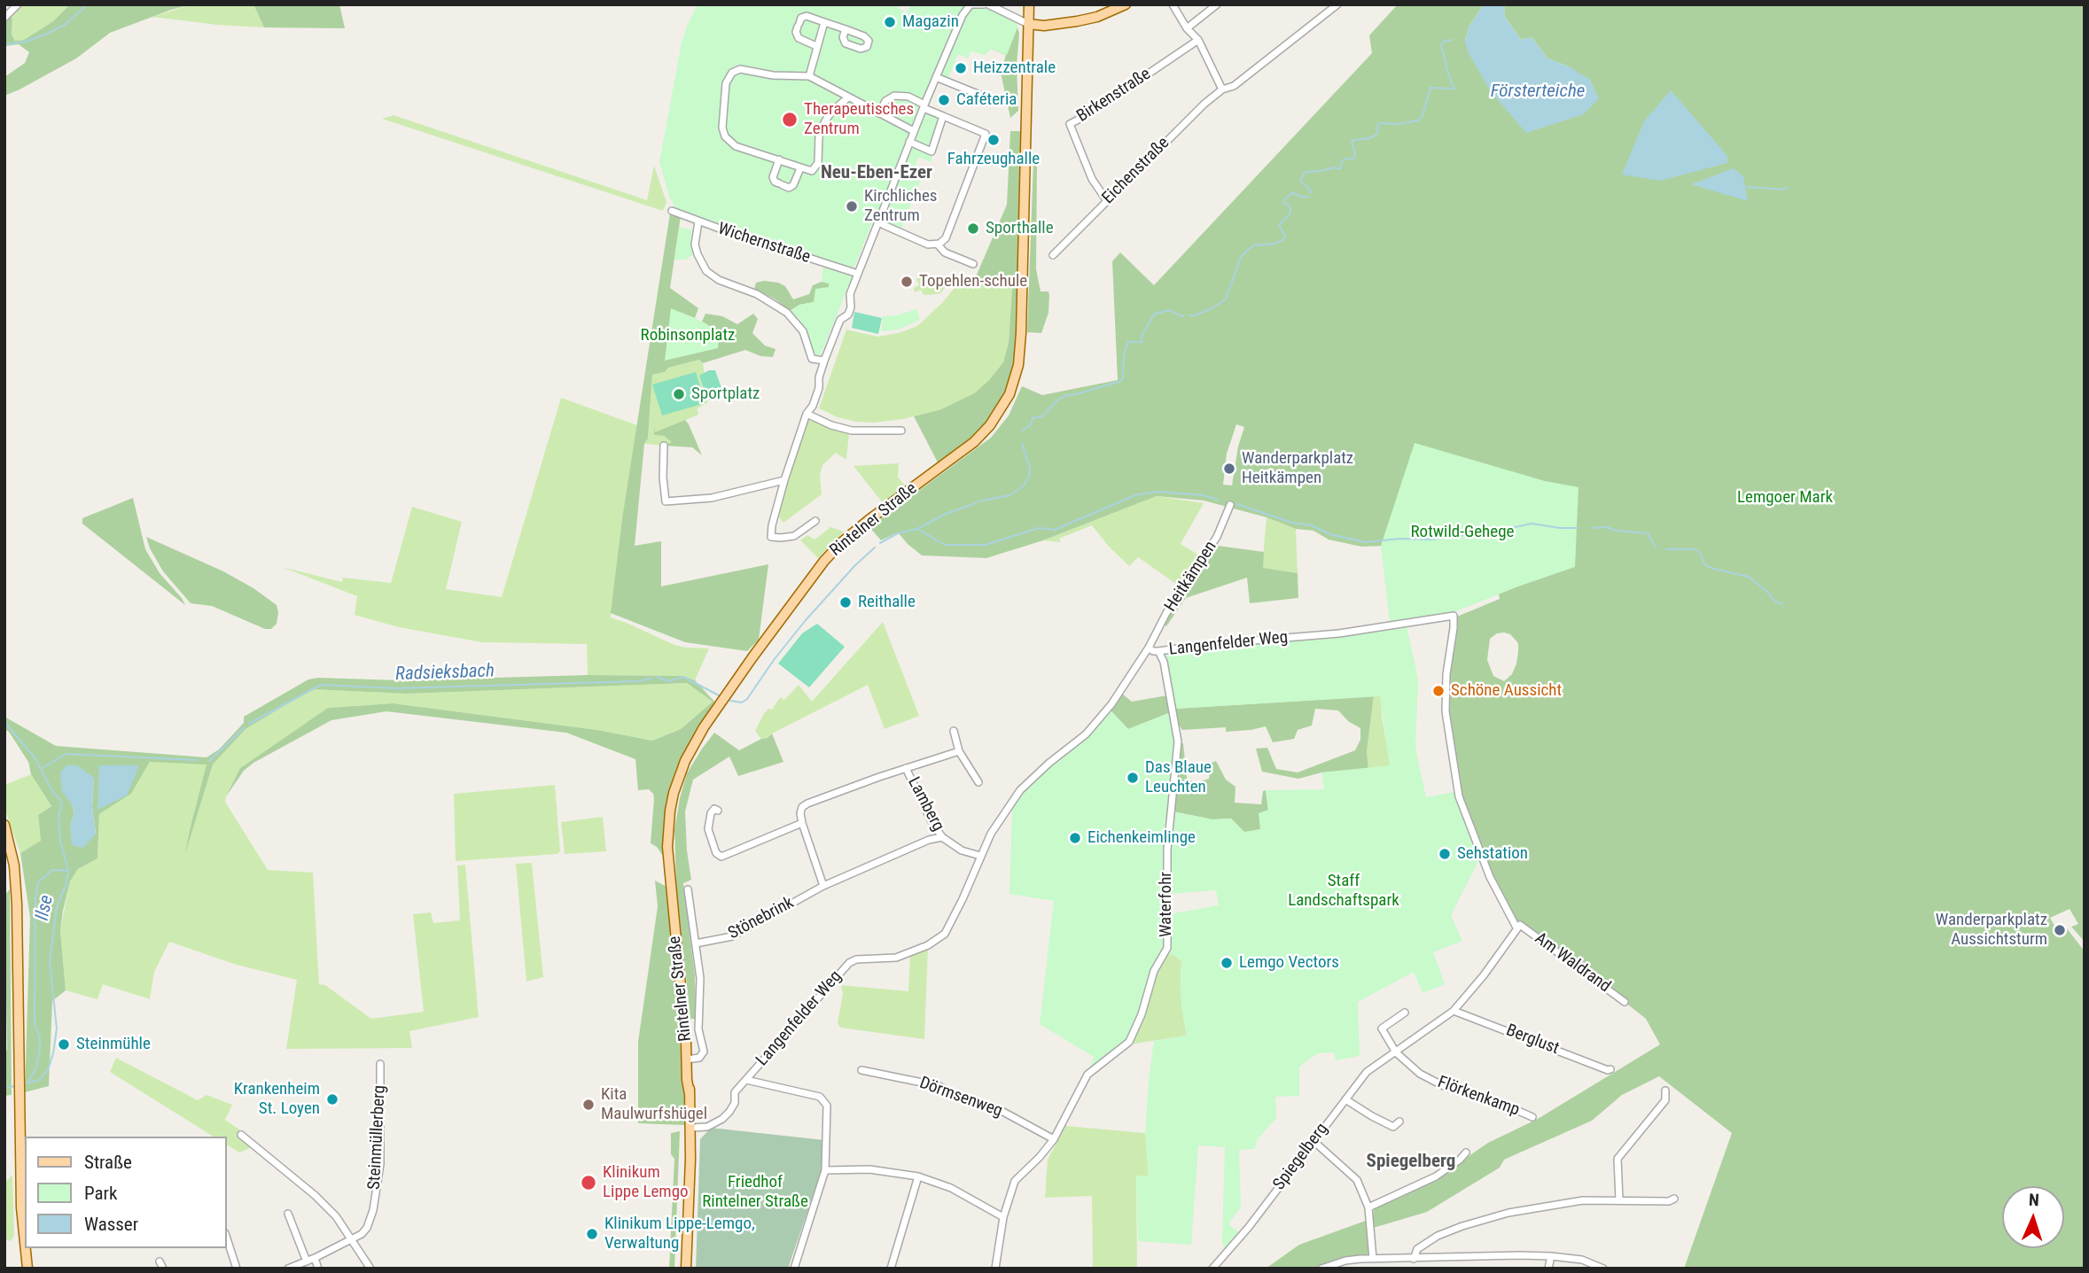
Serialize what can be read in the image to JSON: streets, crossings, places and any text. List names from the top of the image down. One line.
{"streets":{"main road":["Rintelner Straße"],"street":["Birkenstraße","Eichenstraße","Wichernstraße","Heitkämpen","Langenfelder Weg","Lamberg","Waterfohr","Stönebrink","Am Waldrand","Berglust","Flörkenkamp","Dörmsenweg","Steinmüllerberg","Spiegelberg"]},"crossings":[["Birkenstraße","Eichenstraße"],["Rintelner Straße","Langenfelder Weg"],["Heitkämpen","Langenfelder Weg"],["Langenfelder Weg","Lamberg"],["Langenfelder Weg","Waterfohr"],["Langenfelder Weg","Am Waldrand"],["Langenfelder Weg","Spiegelberg"],["Lamberg","Stönebrink"],["Waterfohr","Dörmsenweg"],["Am Waldrand","Spiegelberg"],["Berglust","Spiegelberg"],["Flörkenkamp","Spiegelberg"]],"districts":["Neu-Eben-Ezer","Spiegelberg"],"water":["Försterteiche","Radsieksbach","Ilse"],"parks":["Robinsonplatz","Lemgoer Mark","Rotwild-Gehege","Staff Landschaftspark","Friedhof Rintelner Straße"],"places":["Magazin","Heizzentrale","Caféteria","Therapeutisches Zentrum","Fahrzeughalle","Kirchliches Zentrum","Sporthalle","Topehlen-schule","Sportplatz","Wanderparkplatz Heitkämpen","Reithalle","Schöne Aussicht","Das Blaue Leuchten","Eichenkeimlinge","Sehstation","Wanderparkplatz Aussichtsturm","Lemgo Vectors","Steinmühle","Krankenheim St. Loyen","Kita Maulwurfshügel","Klinikum Lippe Lemgo","Klinikum Lippe-Lemgo, Verwaltung"],"legend":["Straße","Park","Wasser"],"north":"top"}
